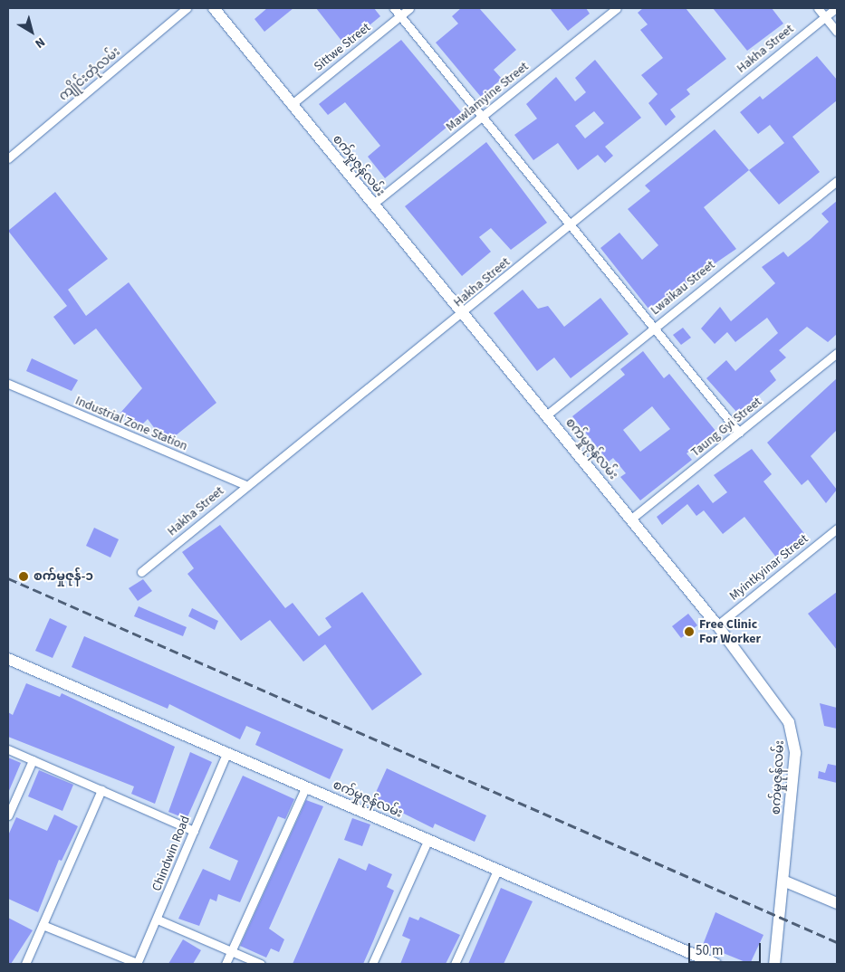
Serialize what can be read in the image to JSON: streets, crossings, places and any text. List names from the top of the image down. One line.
{"streets":{"street":["Sittwe Street","Hakha Street","ကျိုင်းတုံလမ်း","Mawlamyine Street","စက်မှုဇုန်လမ်း","Lwaikau Street","Industrial Zone Station","Taung Gyi Street","Myintkyinar Street","Chindwin Road"]},"crossings":[["Sittwe Street","စက်မှုဇုန်လမ်း"],["Hakha Street","စက်မှုဇုန်လမ်း"],["Hakha Street","Industrial Zone Station"],["Mawlamyine Street","စက်မှုဇုန်လမ်း"],["စက်မှုဇုန်လမ်း","Lwaikau Street"],["စက်မှုဇုန်လမ်း","Taung Gyi Street"],["စက်မှုဇုန်လမ်း","Myintkyinar Street"],["စက်မှုဇုန်လမ်း","Chindwin Road"]],"places":["စက်မှုဇုန်-၁","Free Clinic For Worker"],"scale_bar":"50 m","north":"bottom right"}
